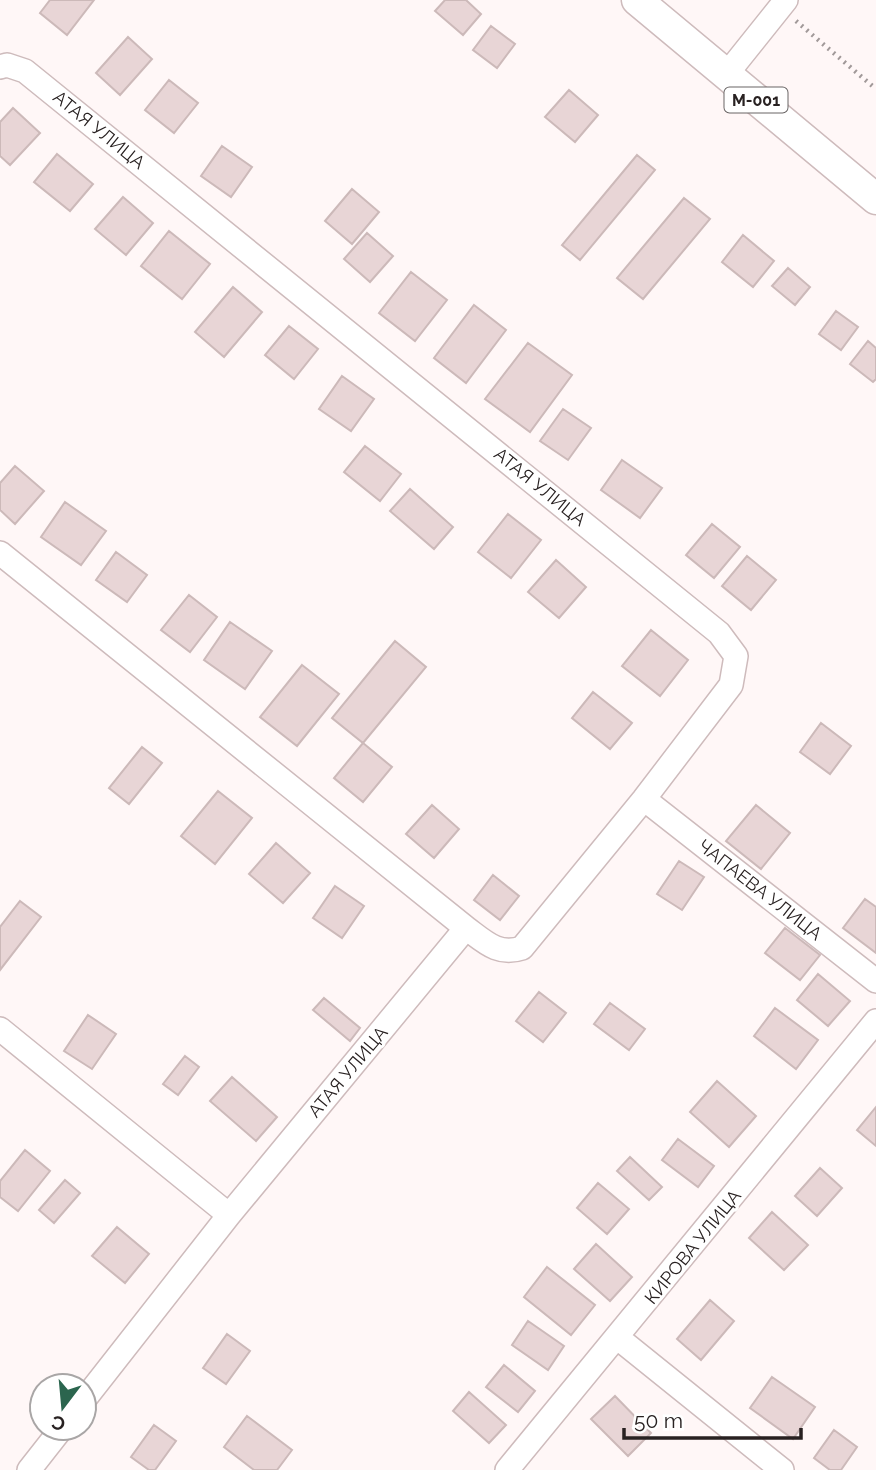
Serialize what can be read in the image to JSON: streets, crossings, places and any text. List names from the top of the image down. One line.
{"streets":{"main road":["М-001"],"street":["АТАЯ УЛИЦА","ЧАПАЕВА УЛИЦА","КИРОВА УЛИЦА"]},"crossings":[["АТАЯ УЛИЦА","ЧАПАЕВА УЛИЦА"]],"scale_bar":"50 m","north":"bottom"}
